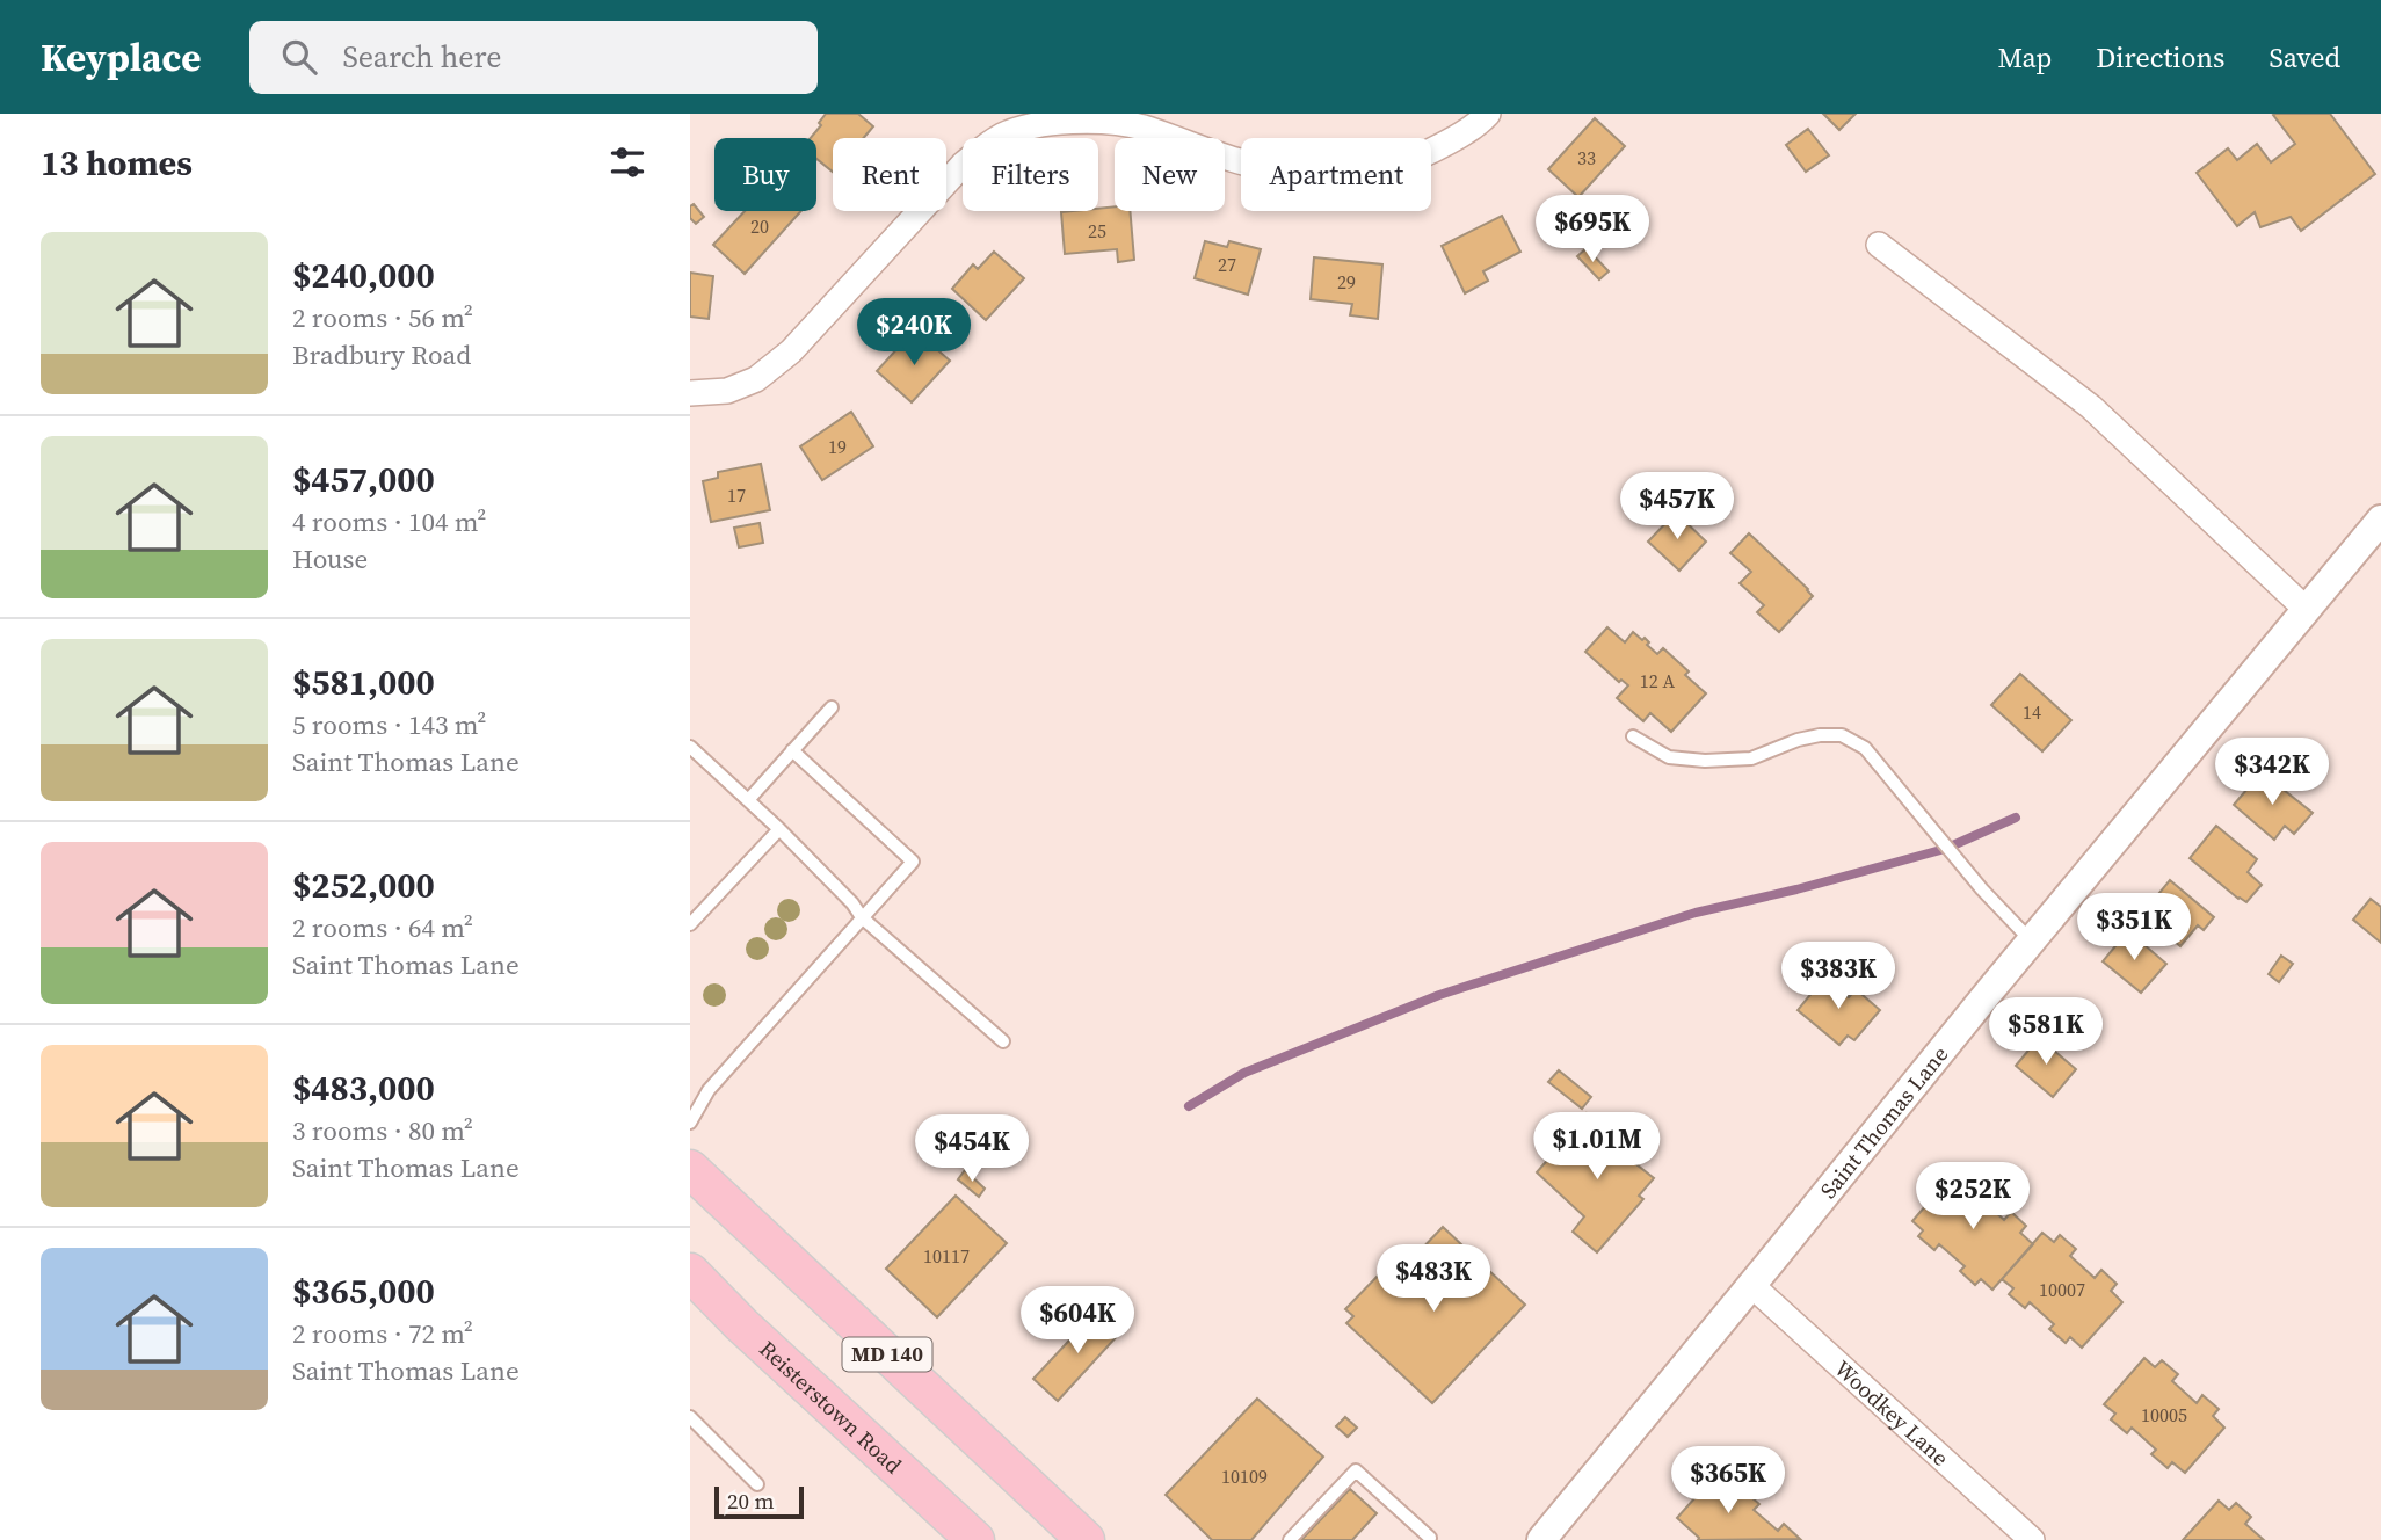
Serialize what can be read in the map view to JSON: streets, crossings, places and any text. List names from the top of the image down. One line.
{"streets":{"main road":["MD 140","Reisterstown Road"],"street":["Saint Thomas Lane","Woodkey Lane"]},"crossings":[["Saint Thomas Lane","Woodkey Lane"]],"house_numbers":["33","20","25","27","29","19","17","12 A","14","10117","10007","10005","10109"],"scale_bar":"20 m","page":{"header":"Keyplace","search":"Search here","nav":["Map","Directions","Saved"],"heading":"13 homes","chip":["Buy","Rent","Filters","New","Apartment"],"price":["$695K","$240K","$457K","$342K","$351K","$383K","$581K","$1.01M","$454K","$252K","$483K","$604K","$365K"],"list":[{"name":"$240,000","note":"2 rooms · 56 m² · Bradbury Road"},{"name":"$457,000","note":"4 rooms · 104 m² · House"},{"name":"$581,000","note":"5 rooms · 143 m² · Saint Thomas Lane"},{"name":"$252,000","note":"2 rooms · 64 m² · Saint Thomas Lane"},{"name":"$483,000","note":"3 rooms · 80 m² · Saint Thomas Lane"},{"name":"$365,000","note":"2 rooms · 72 m² · Saint Thomas Lane"}],"scale":"20 m"}}
